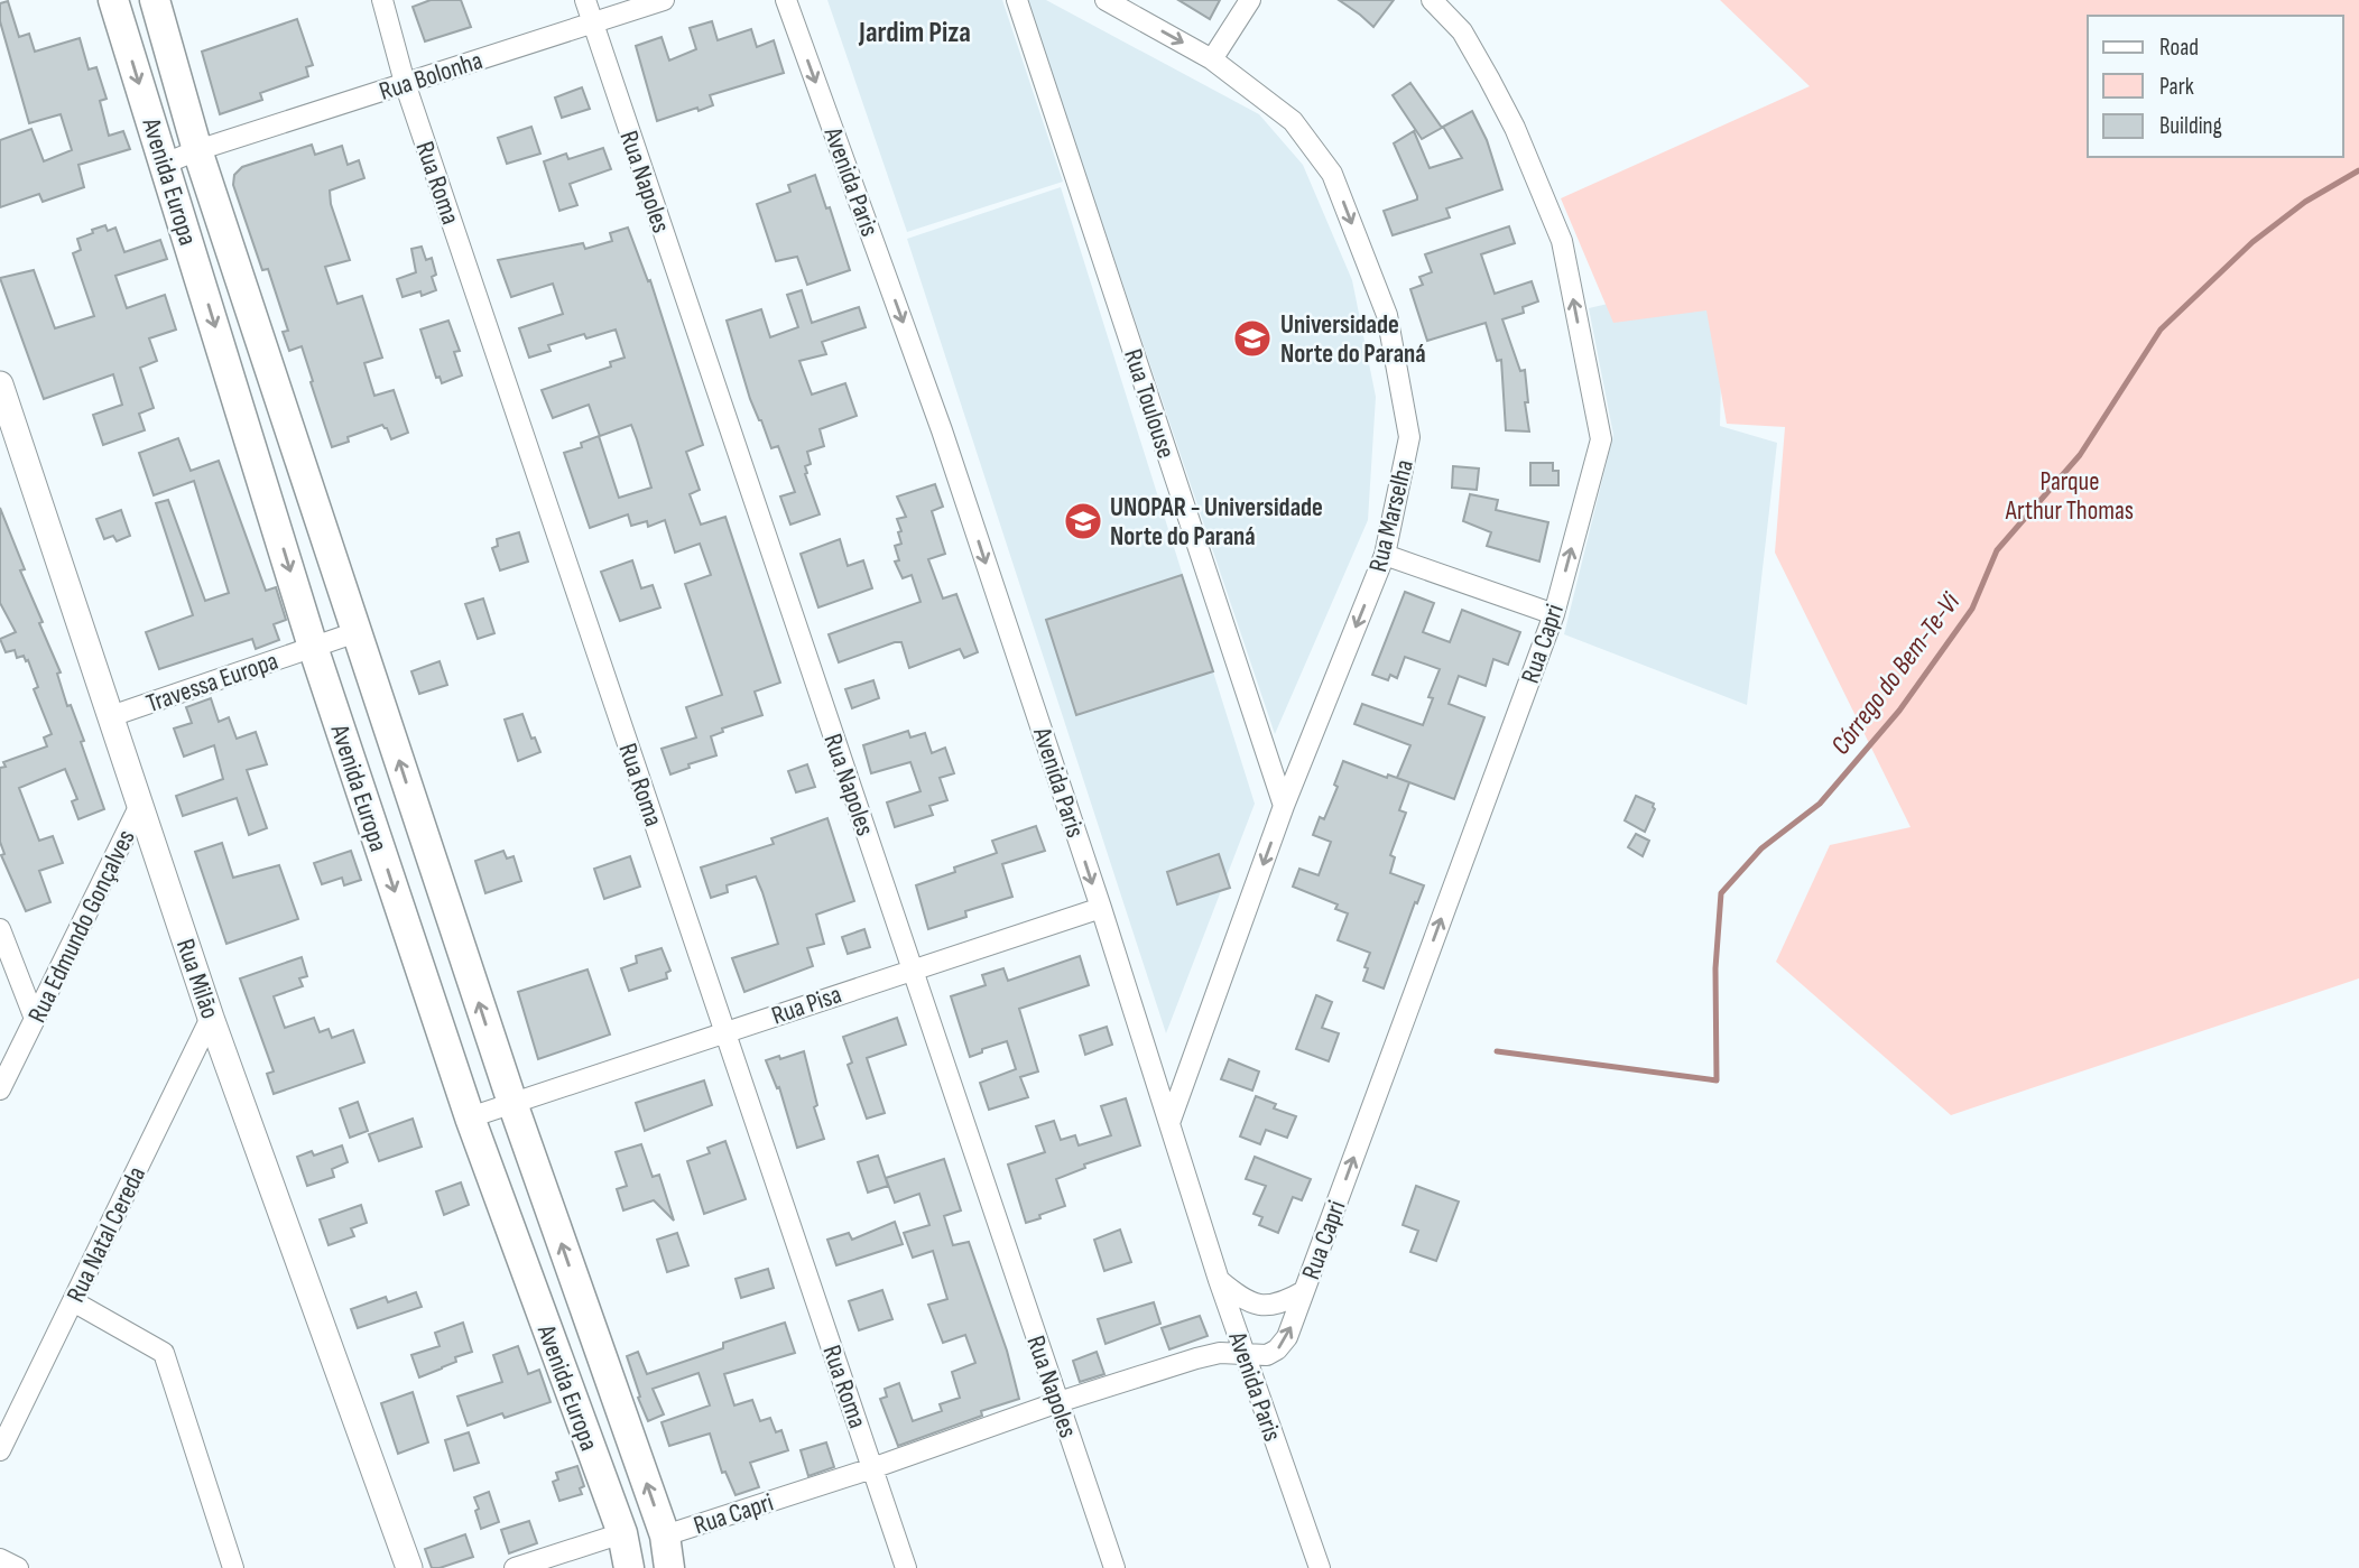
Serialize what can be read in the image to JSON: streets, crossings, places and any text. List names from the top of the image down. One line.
{"streets":{"main road":["Avenida Europa"],"street":["Rua Bolonha","Rua Napoles","Avenida Paris","Rua Roma","Rua Toulouse","Rua Marselha","Rua Capri","Travessa Europa","Rua Edmundo Gonçalves","Rua Milão","Rua Pisa","Rua Natal Cereda"]},"crossings":[["Rua Bolonha","Avenida Europa"],["Rua Bolonha","Rua Napoles"],["Rua Bolonha","Rua Roma"],["Avenida Europa","Rua Capri"],["Avenida Europa","Travessa Europa"],["Avenida Europa","Rua Pisa"],["Rua Napoles","Rua Capri"],["Rua Napoles","Rua Pisa"],["Avenida Paris","Rua Marselha"],["Avenida Paris","Rua Capri"],["Avenida Paris","Rua Pisa"],["Rua Roma","Rua Capri"],["Rua Roma","Rua Pisa"],["Rua Toulouse","Rua Marselha"],["Travessa Europa","Rua Milão"],["Rua Edmundo Gonçalves","Rua Milão"],["Rua Milão","Rua Natal Cereda"]],"one_way":["Avenida Paris","Rua Marselha","Rua Capri"],"districts":["Jardim Piza"],"water":["Córrego do Bem-Te-Vi"],"parks":["Parque Arthur Thomas"],"places":{"school or university":["Universidade Norte do Paraná","UNOPAR - Universidade Norte do Paraná"]},"legend":["Road","Park","Building"]}
